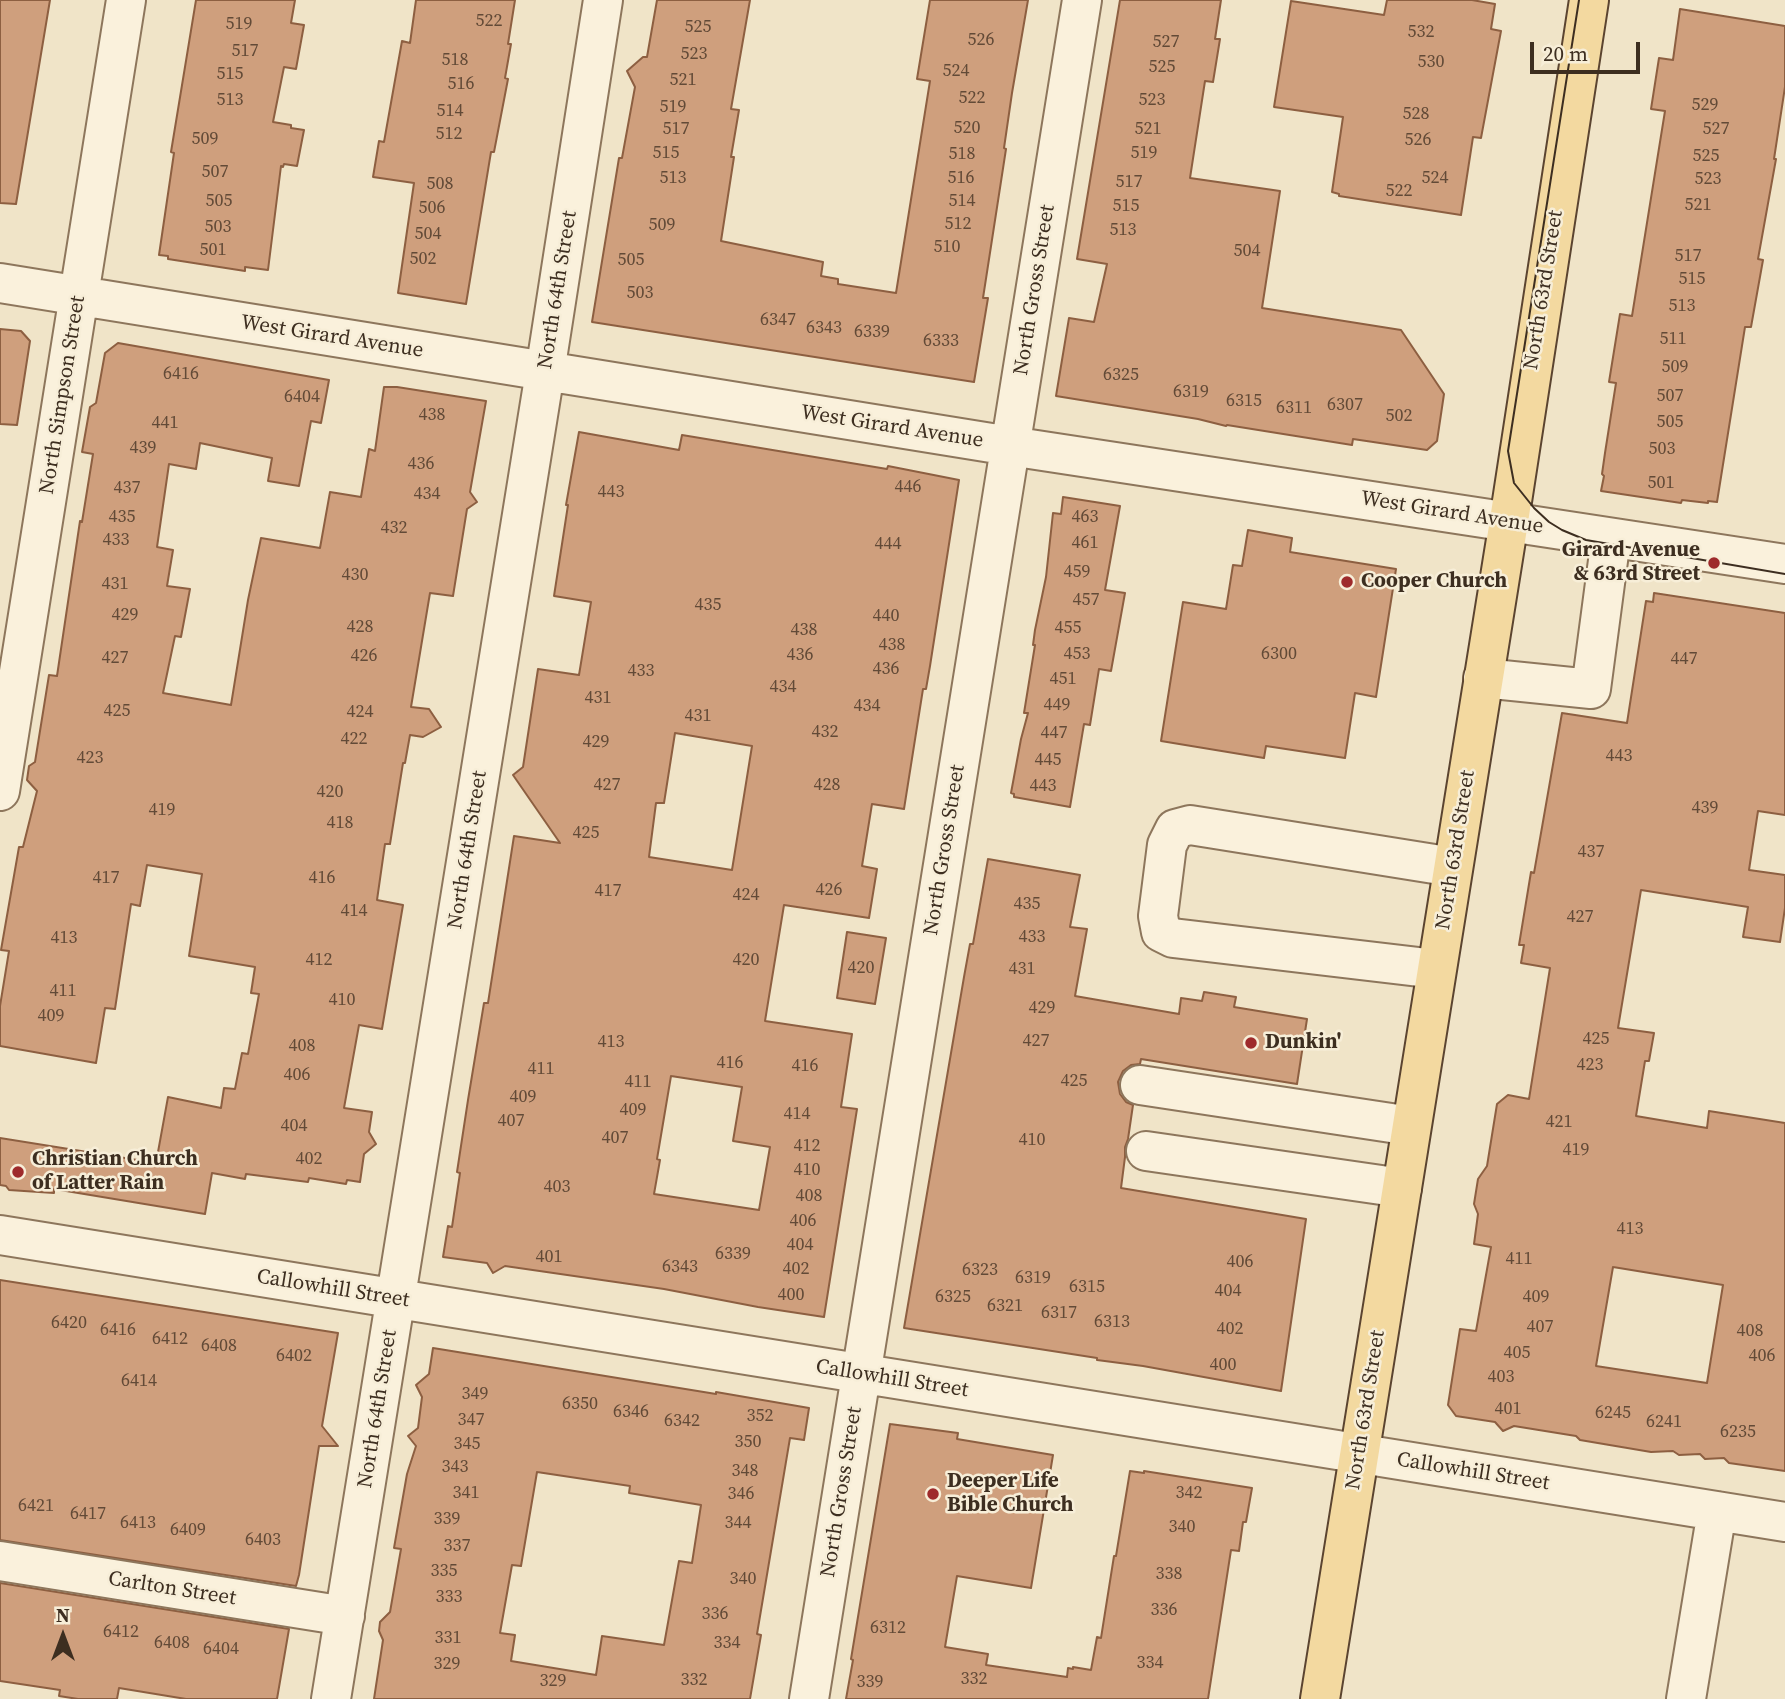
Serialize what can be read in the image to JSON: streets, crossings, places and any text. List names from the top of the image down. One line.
{"streets":{"main road":["North 63rd Street"],"street":["North 64th Street","North Gross Street","West Girard Avenue","North Simpson Street","Callowhill Street","Carlton Street"]},"crossings":[["North 64th Street","West Girard Avenue"],["North 64th Street","Callowhill Street"],["North 64th Street","Carlton Street"],["North Gross Street","West Girard Avenue"],["North Gross Street","Callowhill Street"],["North 63rd Street","West Girard Avenue"],["North 63rd Street","Callowhill Street"],["West Girard Avenue","North Simpson Street"]],"places":["Girard Avenue & 63rd Street","Cooper Church","Dunkin'","Christian Church of Latter Rain","Deeper Life Bible Church"],"house_numbers":["522","519","525","532","526","527","517","523","518","530","525","524","515","521","516","522","513","523","529","519","514","528","520","517","521","527","512","509","526","515","519","518","525","507","513","516","524","523","517","508","522","505","514","521","515","506","512","509","503","513","504","510","501","504","517","502","505","515","503","513","6347","6343","6339","511","6333","509","6416","6325","6319","507","6404","6315","6307","6311","438","502","505","441","439","503","436","501","446","437","443","434","435","463","432","433","461","444","459","430","431","457","435","429","440","428","455","438","438","453","6300","436","426","427","447","436","433","451","434","431","449","434","425","424","431","432","447","422","429","443","423","445","427","428","443","420","439","419","418","425","437","417","416","426","417","424","435","414","427","433","413","412","420","420","431","411","410","429","409","425","427","413","408","416","423","416","411","406","425","411","409","409","414","407","421","404","407","410","412","419","402","410","403","408","406","413","404","6339","401","411","406","6343","402","6323","6319","6315","404","400","6325","409","6321","6317","6313","6420","407","402","6416","408","6412","6408","405","6402","406","400","403","6414","349","6350","401","6346","6245","352","347","6342","6241","6235","350","345","343","348","341","342","346","6421","6417","339","6413","344","340","6409","6403","337","335","338","340","333","336","336","6312","6412","331","6408","334","6404","334","329","332","332","329","339"],"scale_bar":"20 m","north":"top"}
